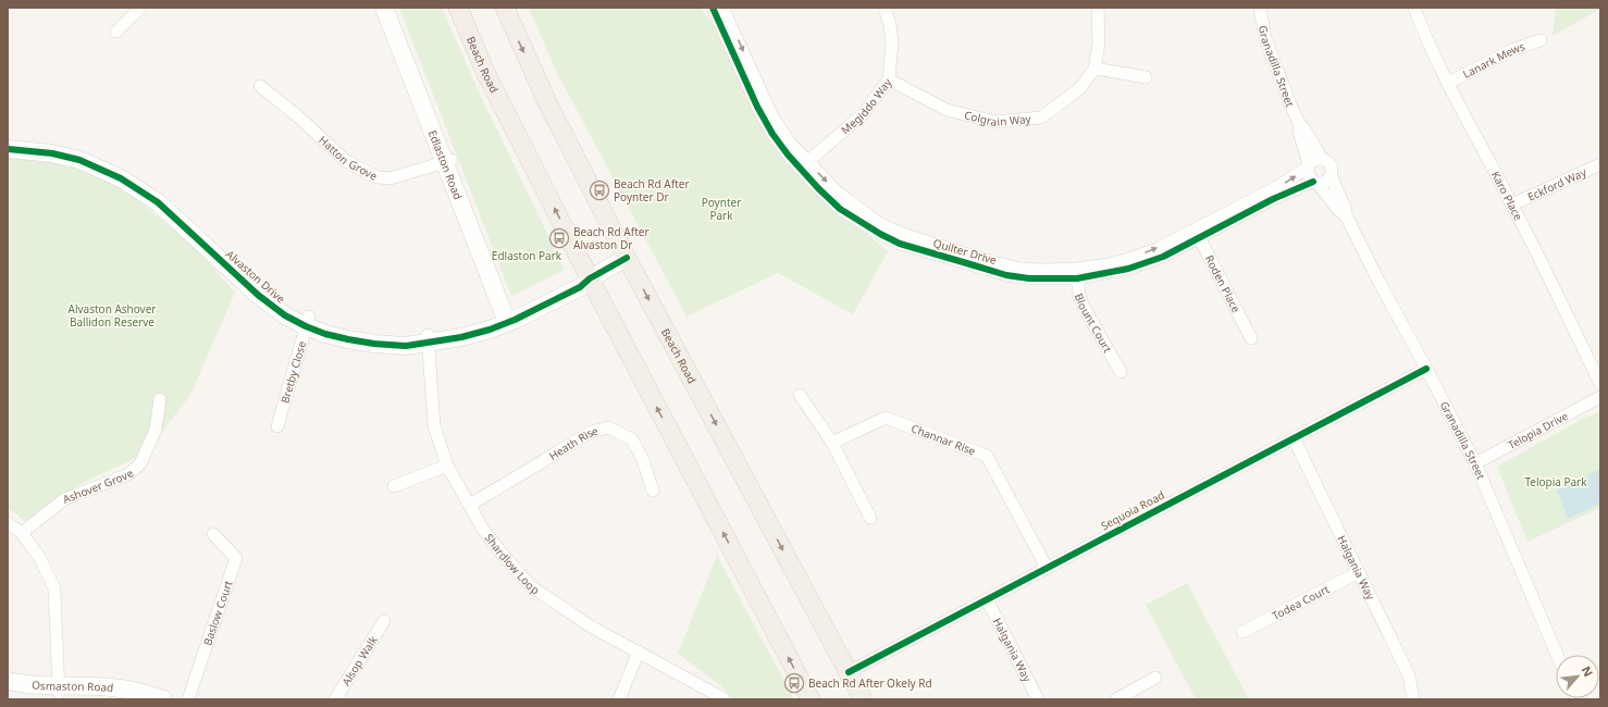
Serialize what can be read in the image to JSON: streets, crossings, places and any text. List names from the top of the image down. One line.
{"streets":{"main road":["Beach Road"],"street":["Lanark Mews","Granadilla Street","Megiddo Way","Colgrain Way","Hatton Grove","Edlaston Road","Eckford Way","Karo Place","Quilter Drive","Alvaston Drive","Roden Place","Blount Court","Bretby Close","Telopia Drive","Channar Rise","Heath Rise","Ashover Grove","Sequoia Road","Shardlow Loop","Halgania Way","Todea Court","Baslow Court","Alsop Walk","Osmaston Road"]},"crossings":[["Lanark Mews","Karo Place"],["Beach Road","Alvaston Drive"],["Beach Road","Sequoia Road"],["Granadilla Street","Quilter Drive"],["Granadilla Street","Telopia Drive"],["Granadilla Street","Sequoia Road"],["Megiddo Way","Colgrain Way"],["Megiddo Way","Quilter Drive"],["Hatton Grove","Edlaston Road"],["Edlaston Road","Alvaston Drive"],["Eckford Way","Karo Place"],["Quilter Drive","Roden Place"],["Quilter Drive","Blount Court"],["Alvaston Drive","Bretby Close"],["Alvaston Drive","Shardlow Loop"],["Channar Rise","Sequoia Road"],["Heath Rise","Shardlow Loop"],["Sequoia Road","Halgania Way"],["Halgania Way","Todea Court"]],"one_way":["Quilter Drive"],"parks":["Poynter Park","Edlaston Park","Alvaston Ashover Ballidon Reserve","Telopia Park"],"places":{"bus stop":["Beach Rd After Poynter Dr","Beach Rd After Alvaston Dr","Beach Rd After Okely Rd"]},"north":"top right"}
